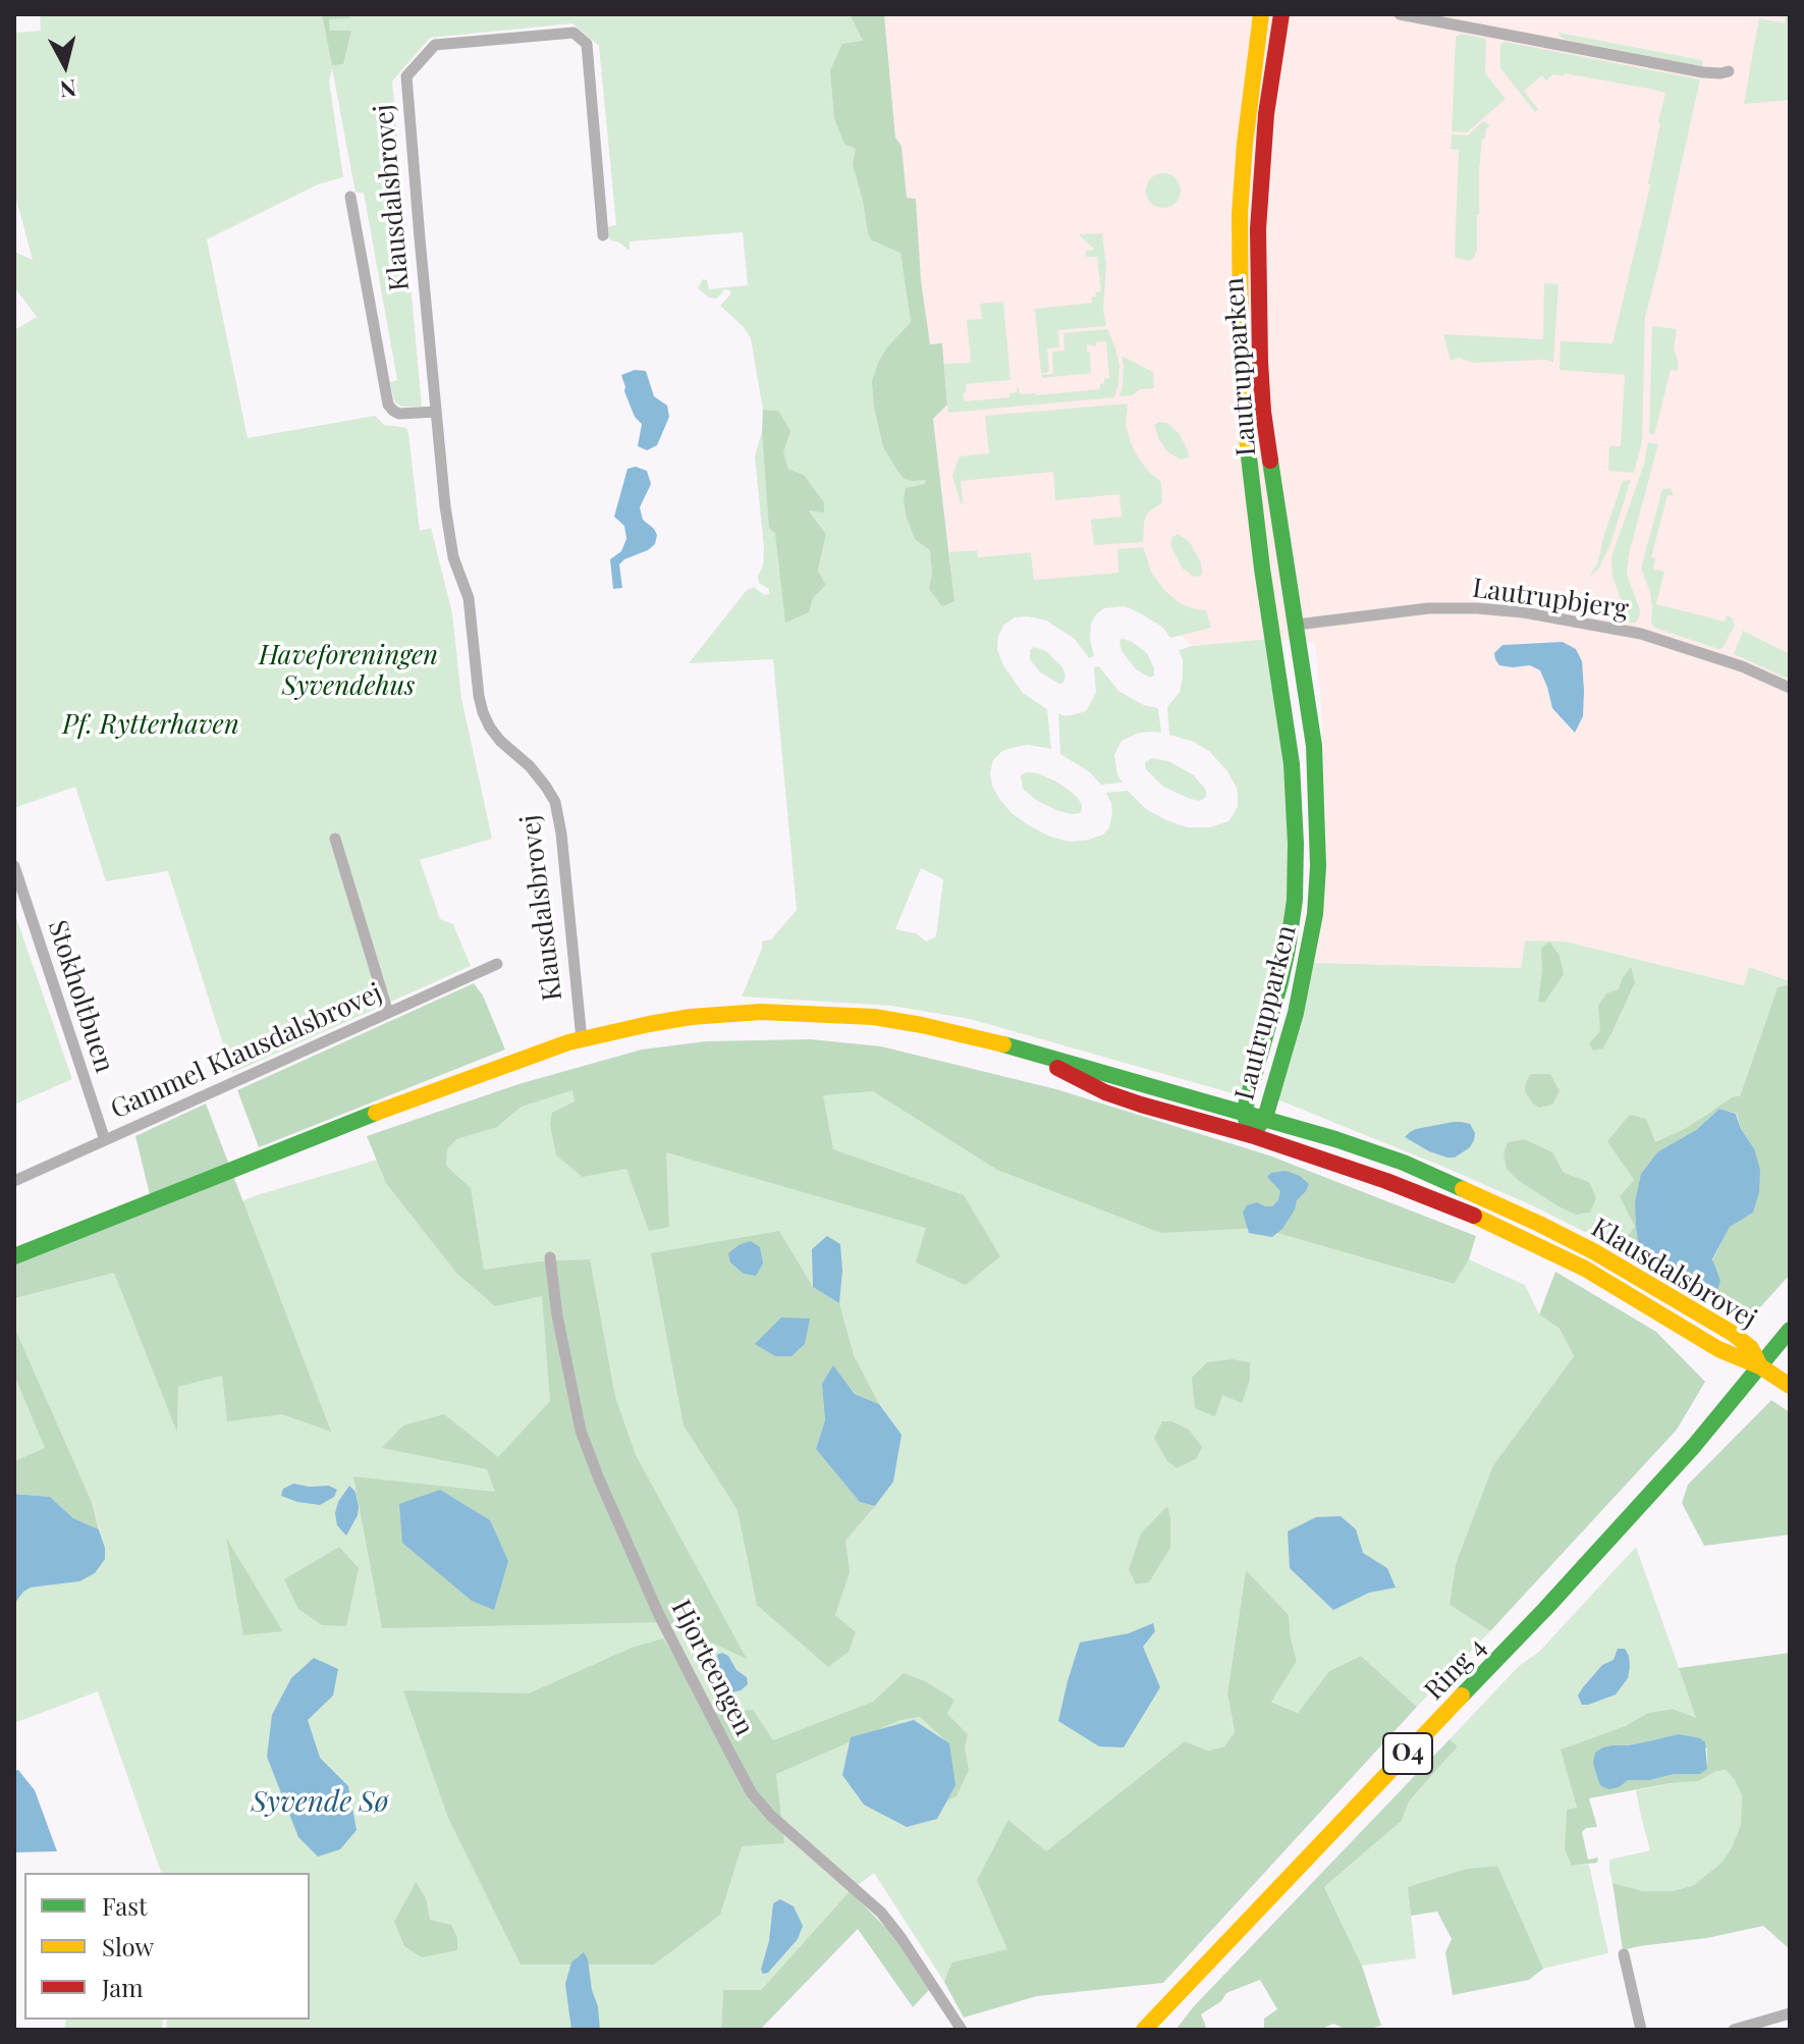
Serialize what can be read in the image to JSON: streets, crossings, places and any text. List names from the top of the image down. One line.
{"streets":{"street":["Klausdalsbrovej","Lautrupparken","Lautrupbjerg","Stokholtbuen","Gammel Klausdalsbrovej","Hjorteengen","Ring 4","O4"]},"crossings":[["Klausdalsbrovej","Lautrupparken"],["Klausdalsbrovej","Ring 4"],["Lautrupparken","Lautrupbjerg"],["Stokholtbuen","Gammel Klausdalsbrovej"]],"water":["Syvende Sø"],"parks":["Haveforeningen Syvendehus","Pf. Rytterhaven"],"legend":["Fast","Slow","Jam"],"north":"bottom"}
